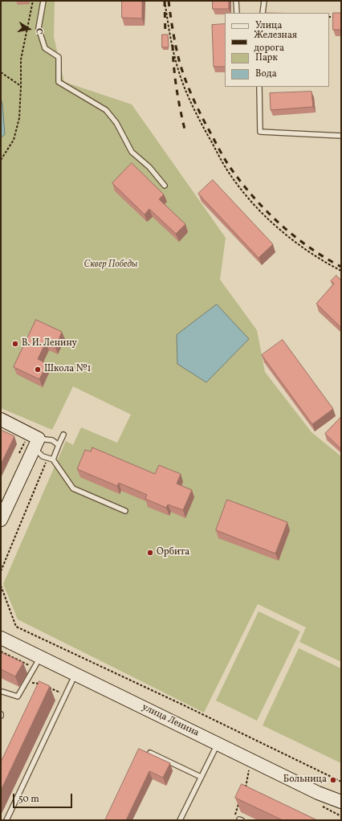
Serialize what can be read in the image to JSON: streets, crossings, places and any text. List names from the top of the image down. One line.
{"streets":{"street":["улица Ленина"]},"parks":["Сквер Победы"],"places":["В. И. Ленину","Школа №1","Орбита","Больница"],"legend":["Улица","Железная дорога","Парк","Вода"],"scale_bar":"50 m","north":"right"}
